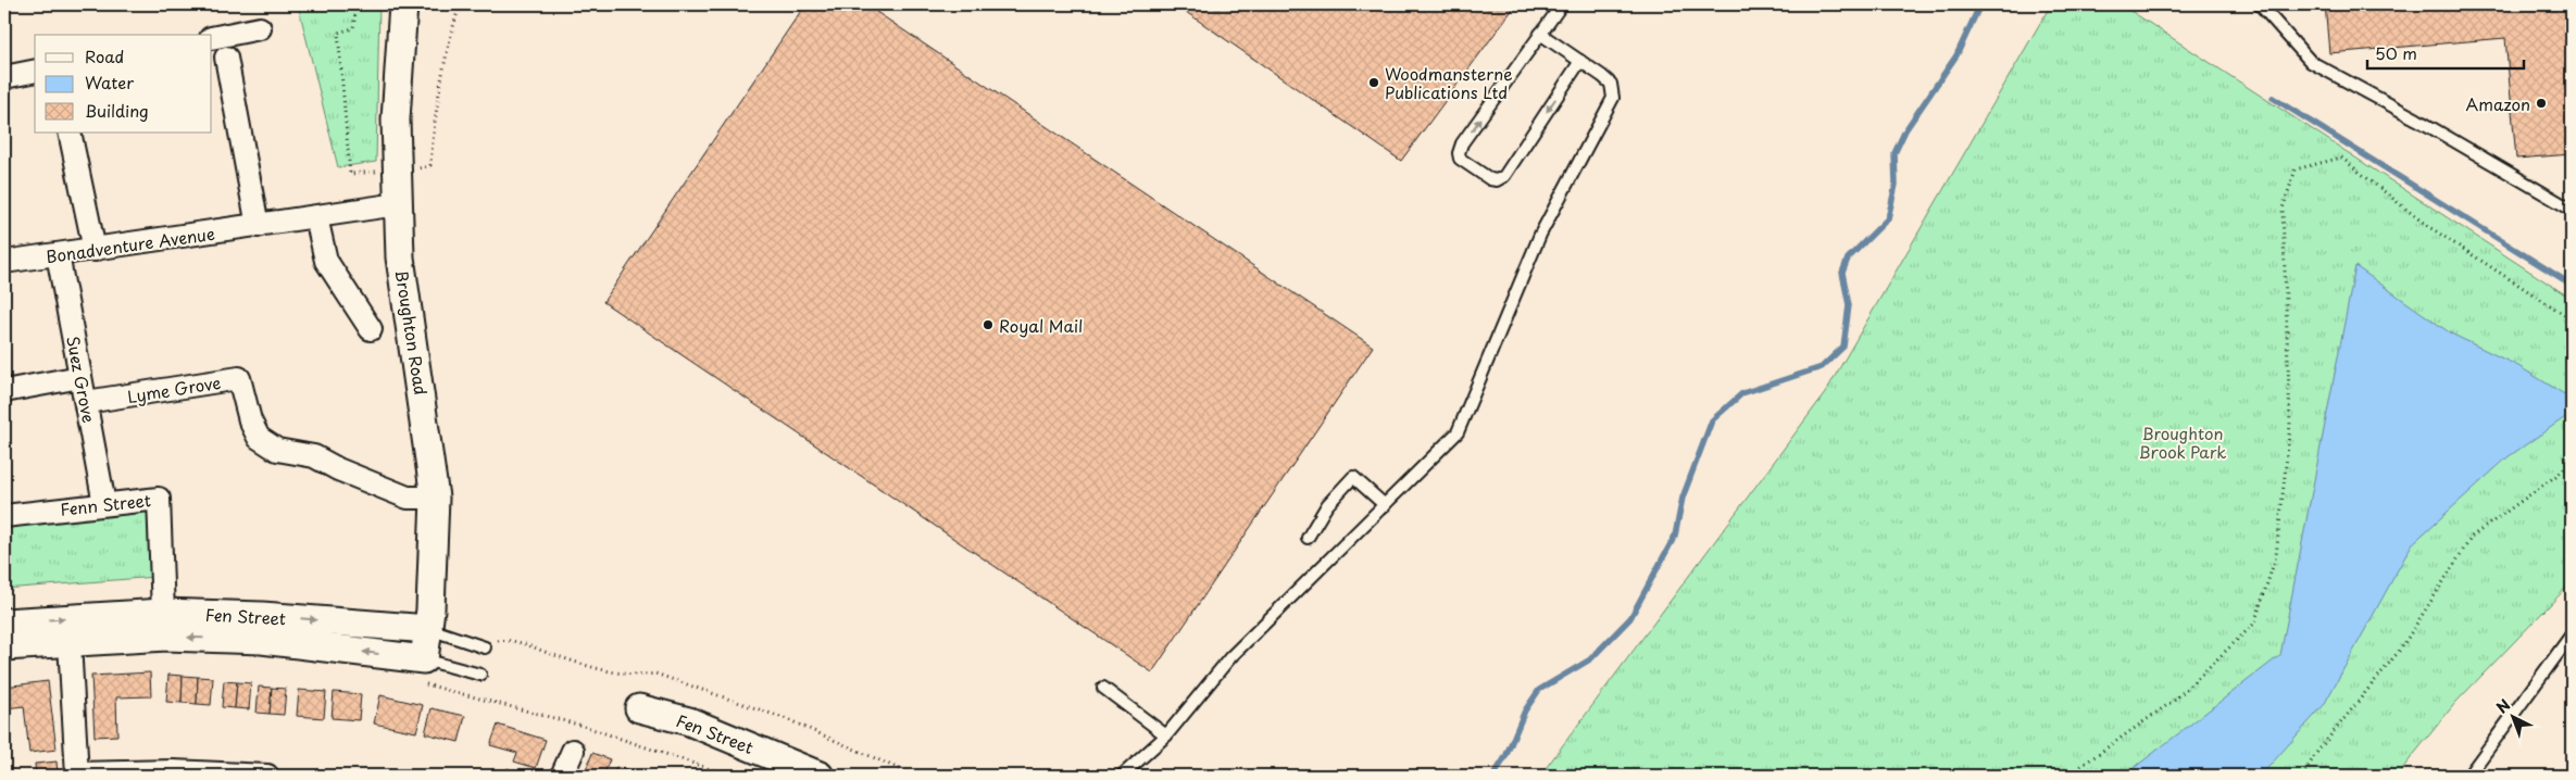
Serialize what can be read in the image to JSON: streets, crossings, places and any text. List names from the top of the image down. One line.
{"streets":{"street":["Bonadventure Avenue","Broughton Road","Suez Grove","Lyme Grove","Fenn Street","Fen Street"]},"crossings":[["Bonadventure Avenue","Broughton Road"],["Bonadventure Avenue","Suez Grove"],["Broughton Road","Lyme Grove"],["Broughton Road","Fen Street"],["Suez Grove","Lyme Grove"],["Suez Grove","Fenn Street"],["Fenn Street","Fen Street"]],"parks":["Broughton Brook Park"],"places":["Woodmansterne Publications Ltd","Amazon","Royal Mail"],"legend":["Road","Water","Building"],"scale_bar":"50 m","north":"top left"}
